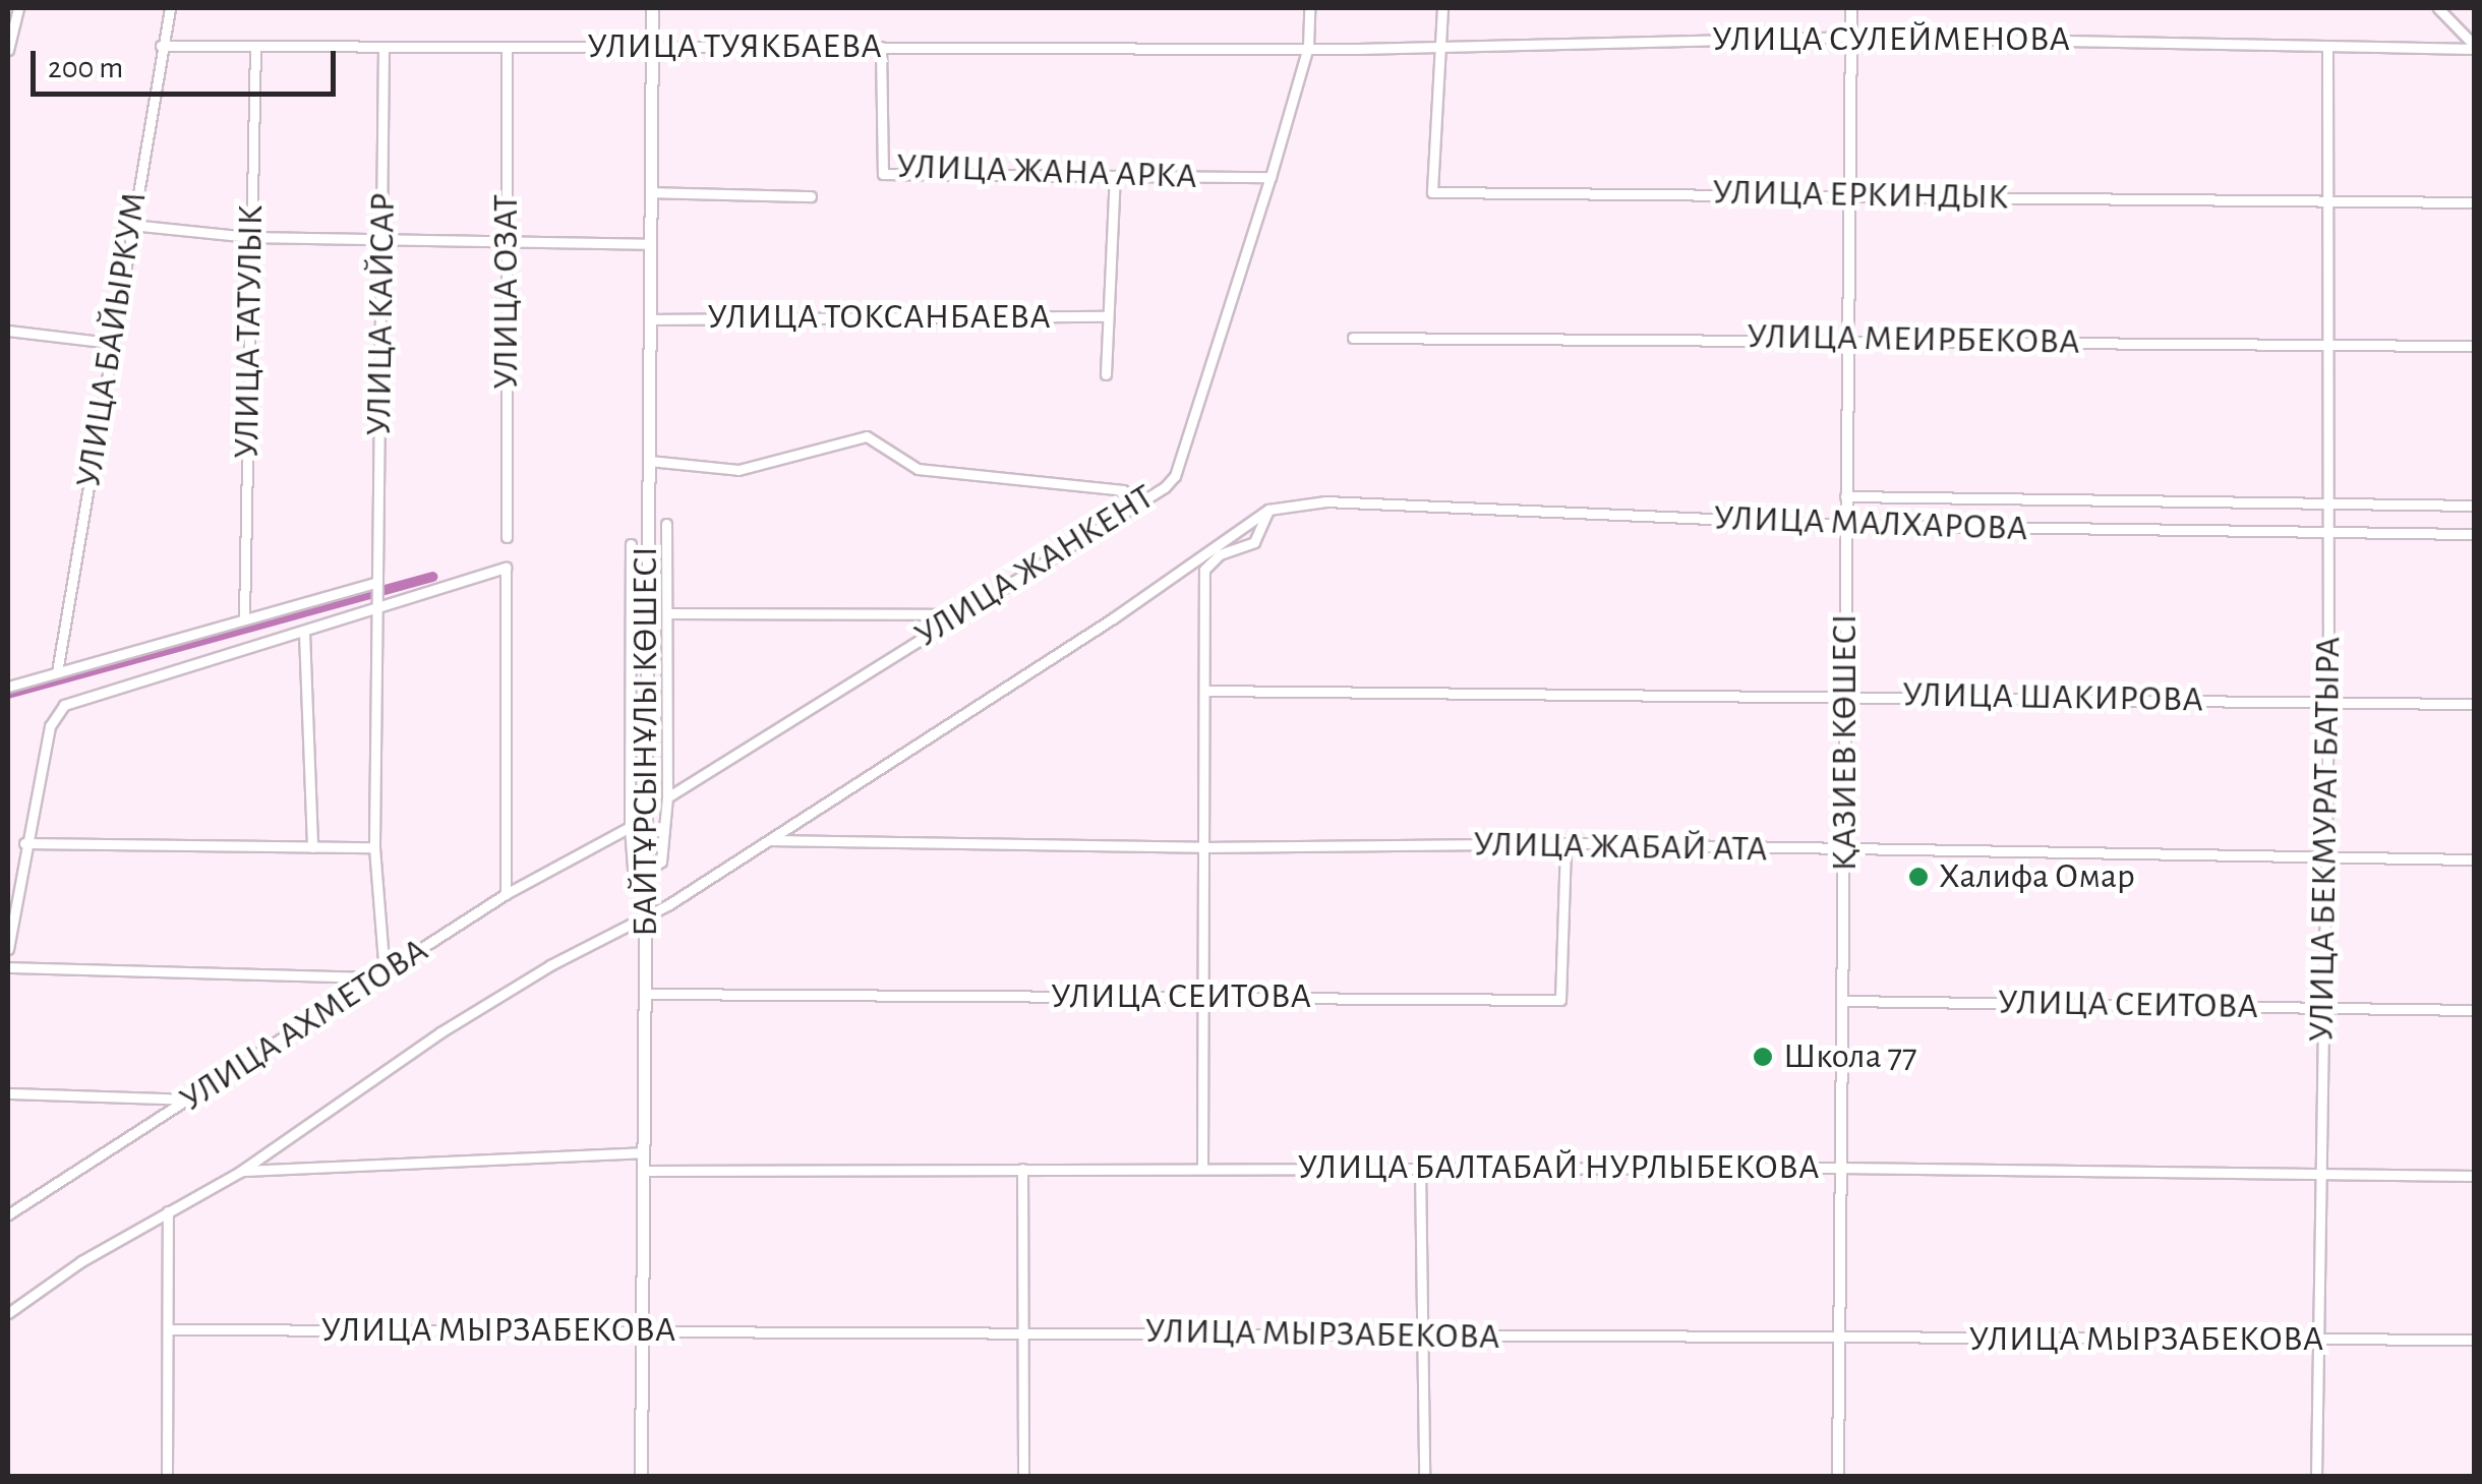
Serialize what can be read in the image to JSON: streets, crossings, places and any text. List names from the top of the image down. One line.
{"streets":{"main road":["БАЙТҰРСЫНҰЛЫ КӨШЕСІ"],"street":["УЛИЦА СУЛЕЙМЕНОВА","УЛИЦА ТУЯКБАЕВА","УЛИЦА ЖАНА АРКА","УЛИЦА ЕРКИНДЫК","УЛИЦА ОЗАТ","УЛИЦА КАЙСАР","УЛИЦА ТОКСАНБАЕВА","УЛИЦА ТАТУЛЫК","УЛИЦА БАЙЫРКУМ","УЛИЦА МЕИРБЕКОВА","УЛИЦА МАЛХАРОВА","УЛИЦА ЖАНКЕНТ","УЛИЦА ШАКИРОВА","ҚАЗИЕВ КӨШЕСІ","УЛИЦА БЕКМУРАТ БАТЫРА","УЛИЦА ЖАБАЙ АТА","УЛИЦА СЕИТОВА","УЛИЦА АХМЕТОВА","УЛИЦА БАЛТАБАЙ НУРЛЫБЕКОВА","УЛИЦА МЫРЗАБЕКОВА"]},"crossings":[["УЛИЦА СУЛЕЙМЕНОВА","УЛИЦА ТУЯКБАЕВА"],["УЛИЦА СУЛЕЙМЕНОВА","УЛИЦА ЕРКИНДЫК"],["УЛИЦА СУЛЕЙМЕНОВА","УЛИЦА ЖАНКЕНТ"],["УЛИЦА СУЛЕЙМЕНОВА","ҚАЗИЕВ КӨШЕСІ"],["УЛИЦА СУЛЕЙМЕНОВА","УЛИЦА БЕКМУРАТ БАТЫРА"],["УЛИЦА ТУЯКБАЕВА","УЛИЦА ЖАНА АРКА"],["УЛИЦА ТУЯКБАЕВА","УЛИЦА ОЗАТ"],["УЛИЦА ТУЯКБАЕВА","УЛИЦА КАЙСАР"],["УЛИЦА ТУЯКБАЕВА","УЛИЦА ТАТУЛЫК"],["УЛИЦА ТУЯКБАЕВА","УЛИЦА БАЙЫРКУМ"],["УЛИЦА ТУЯКБАЕВА","УЛИЦА ЖАНКЕНТ"],["УЛИЦА ТУЯКБАЕВА","БАЙТҰРСЫНҰЛЫ КӨШЕСІ"],["УЛИЦА ЖАНА АРКА","УЛИЦА ЖАНКЕНТ"],["УЛИЦА ЕРКИНДЫК","ҚАЗИЕВ КӨШЕСІ"],["УЛИЦА ЕРКИНДЫК","УЛИЦА БЕКМУРАТ БАТЫРА"],["УЛИЦА ТОКСАНБАЕВА","БАЙТҰРСЫНҰЛЫ КӨШЕСІ"],["УЛИЦА МЕИРБЕКОВА","ҚАЗИЕВ КӨШЕСІ"],["УЛИЦА МЕИРБЕКОВА","УЛИЦА БЕКМУРАТ БАТЫРА"],["УЛИЦА МАЛХАРОВА","ҚАЗИЕВ КӨШЕСІ"],["УЛИЦА МАЛХАРОВА","УЛИЦА БЕКМУРАТ БАТЫРА"],["УЛИЦА ШАКИРОВА","ҚАЗИЕВ КӨШЕСІ"],["УЛИЦА ШАКИРОВА","УЛИЦА БЕКМУРАТ БАТЫРА"],["БАЙТҰРСЫНҰЛЫ КӨШЕСІ","УЛИЦА СЕИТОВА"],["БАЙТҰРСЫНҰЛЫ КӨШЕСІ","УЛИЦА БАЛТАБАЙ НУРЛЫБЕКОВА"],["БАЙТҰРСЫНҰЛЫ КӨШЕСІ","УЛИЦА МЫРЗАБЕКОВА"],["ҚАЗИЕВ КӨШЕСІ","УЛИЦА ЖАБАЙ АТА"],["ҚАЗИЕВ КӨШЕСІ","УЛИЦА СЕИТОВА"],["ҚАЗИЕВ КӨШЕСІ","УЛИЦА БАЛТАБАЙ НУРЛЫБЕКОВА"],["ҚАЗИЕВ КӨШЕСІ","УЛИЦА МЫРЗАБЕКОВА"],["УЛИЦА БЕКМУРАТ БАТЫРА","УЛИЦА ЖАБАЙ АТА"],["УЛИЦА БЕКМУРАТ БАТЫРА","УЛИЦА СЕИТОВА"],["УЛИЦА БЕКМУРАТ БАТЫРА","УЛИЦА БАЛТАБАЙ НУРЛЫБЕКОВА"],["УЛИЦА БЕКМУРАТ БАТЫРА","УЛИЦА МЫРЗАБЕКОВА"],["УЛИЦА ЖАБАЙ АТА","УЛИЦА СЕИТОВА"]],"places":["Халифа Омар","Школа 77"],"scale_bar":"200 m"}
